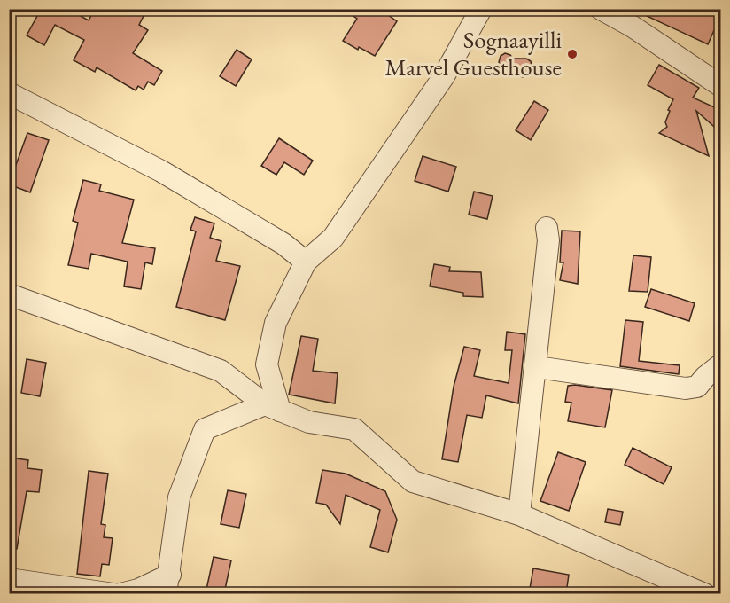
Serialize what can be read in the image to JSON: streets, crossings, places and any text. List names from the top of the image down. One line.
{"places":["Sognaayilli Marvel Guesthouse"]}
